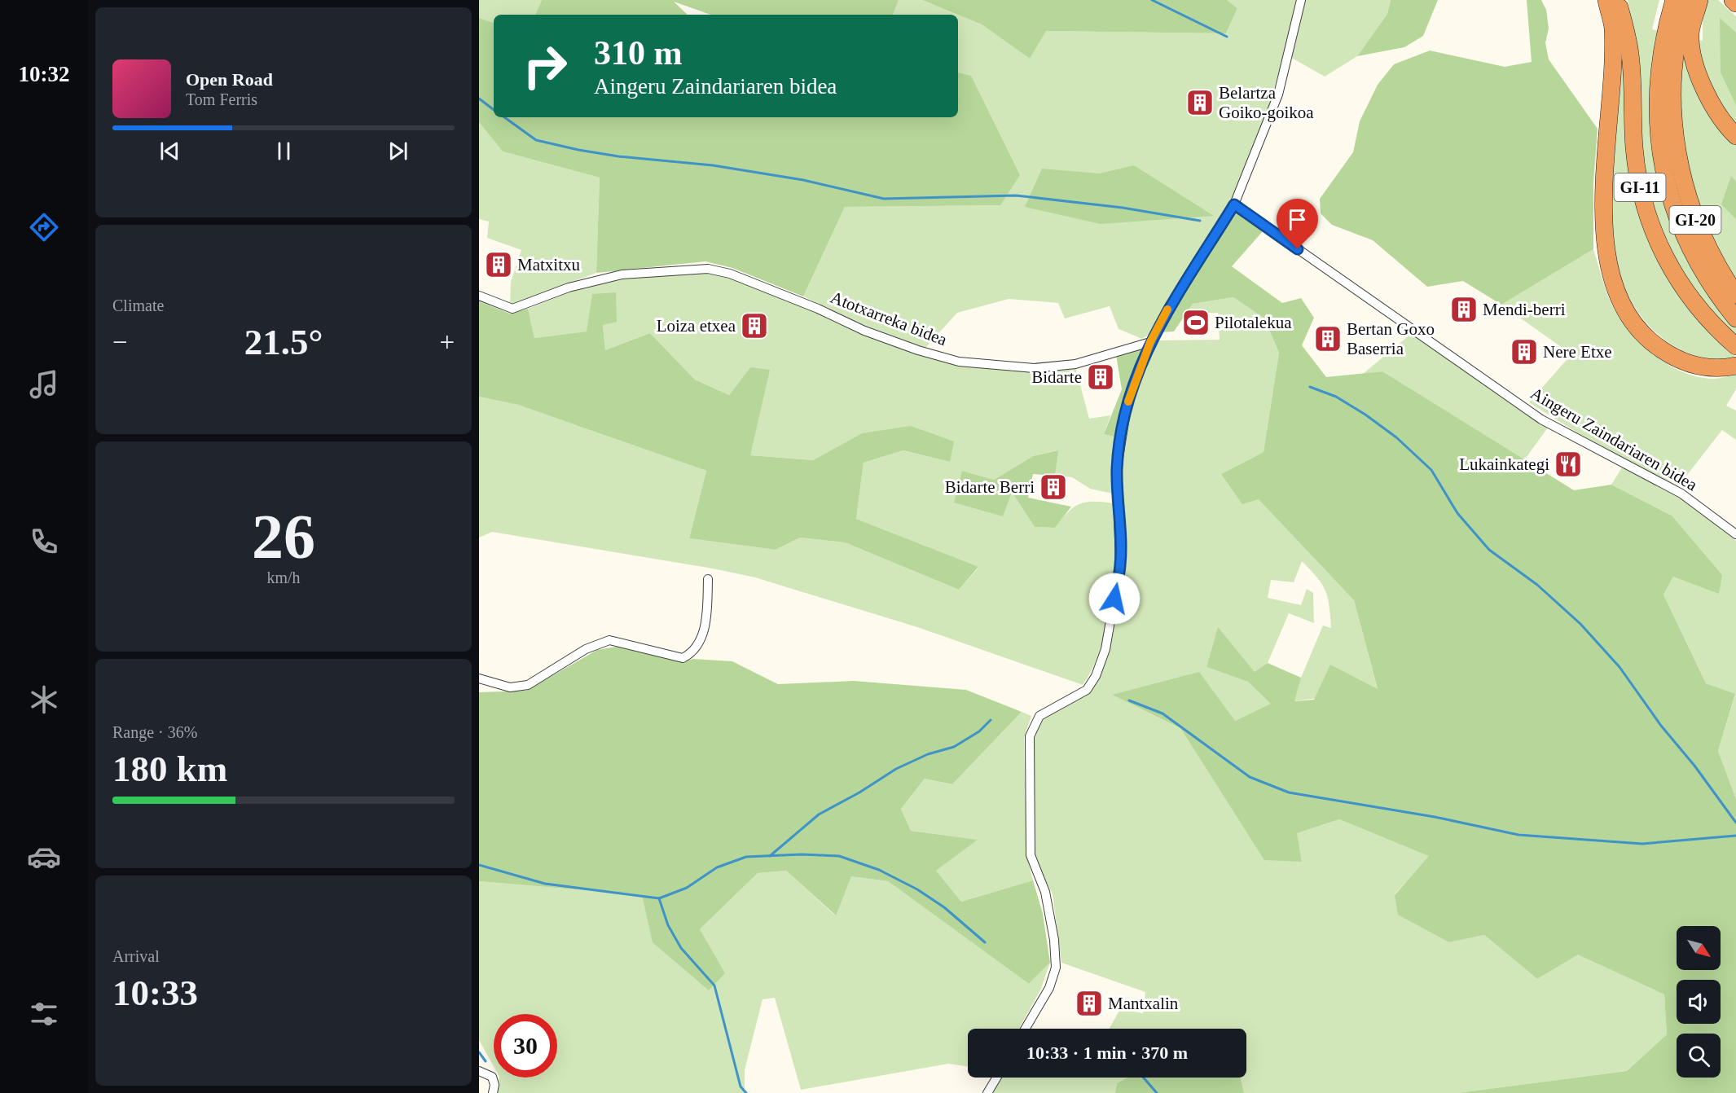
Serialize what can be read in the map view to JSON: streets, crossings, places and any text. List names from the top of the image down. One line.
{"streets":{"highway":["GI-11","GI-20"],"street":["Atotxarreka bidea","Aingeru Zaindariaren bidea"]},"places":{"building":["Belartza Goiko-goikoa","Matxitxu","Mendi-berri","Loiza etxea","Bertan Goxo Baserria","Nere Etxe","Bidarte","Bidarte Berri","Mantxalin"],"sports":["Pilotalekua"],"restaurant":["Lukainkategi"]},"north":"bottom right","page":{"tabs":"10:32","turn":["310 m","Aingeru Zaindariaren bidea"],"song":["Open Road","Tom Ferris"],"tile":["Climate",["26","km/h"],["Range · 36%","180 km"],["Arrival","10:33"]],"heat":["−","21.5°","+"],"limit":"30","trip":"10:33 · 1 min · 370 m"}}
